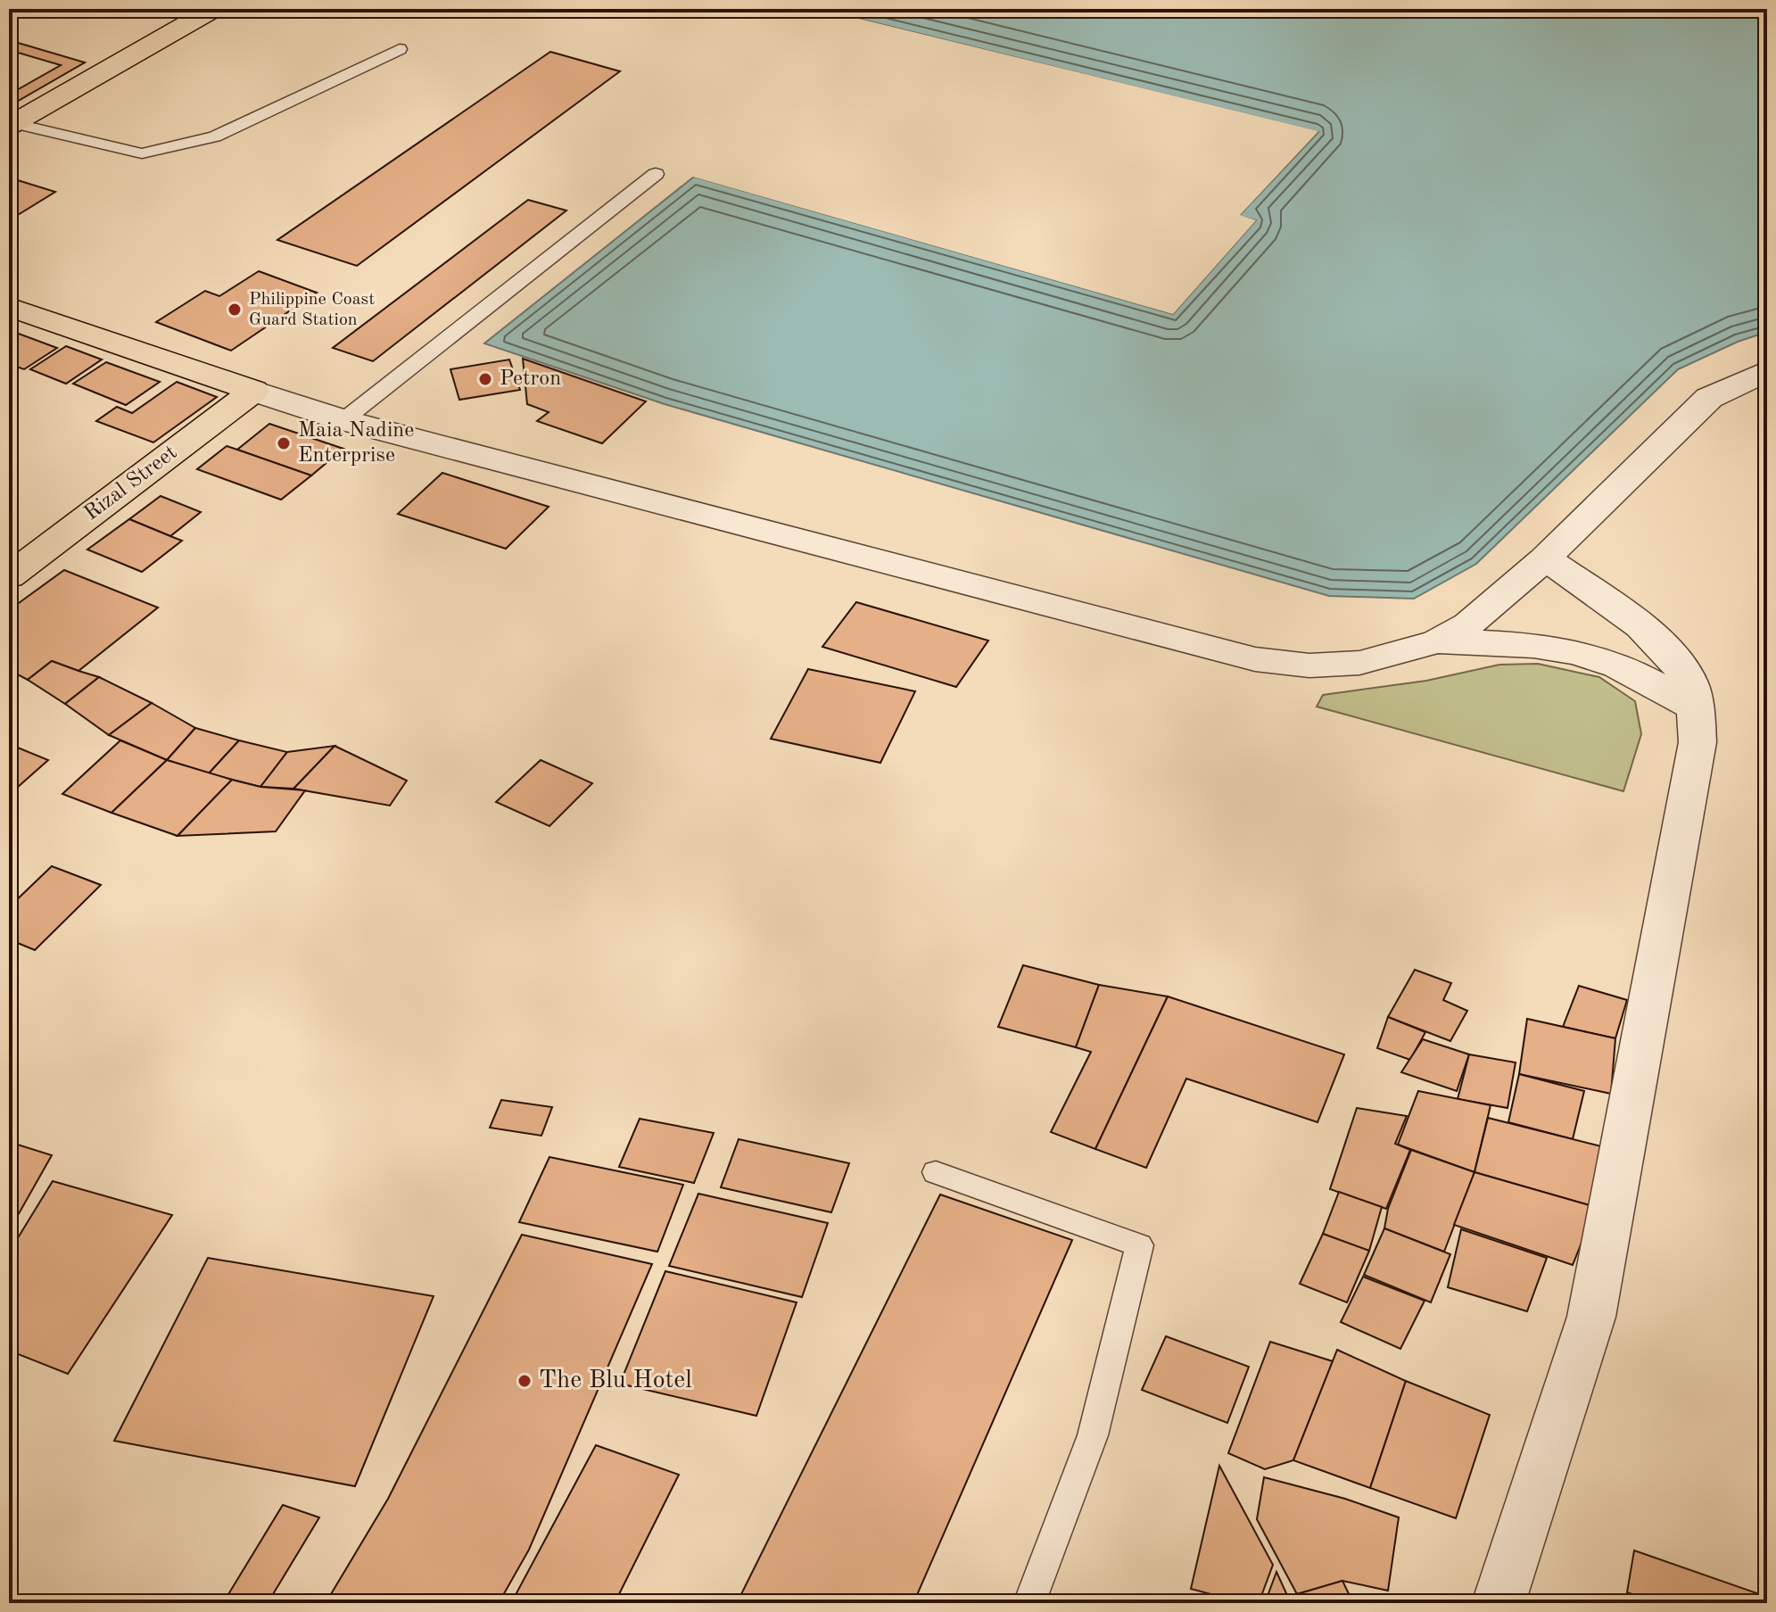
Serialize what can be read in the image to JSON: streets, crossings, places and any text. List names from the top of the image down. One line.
{"streets":{"main road":["Rizal Street"]},"places":["Philippine Coast Guard Station","Petron","Maia Nadine Enterprise","The Blu Hotel"]}
